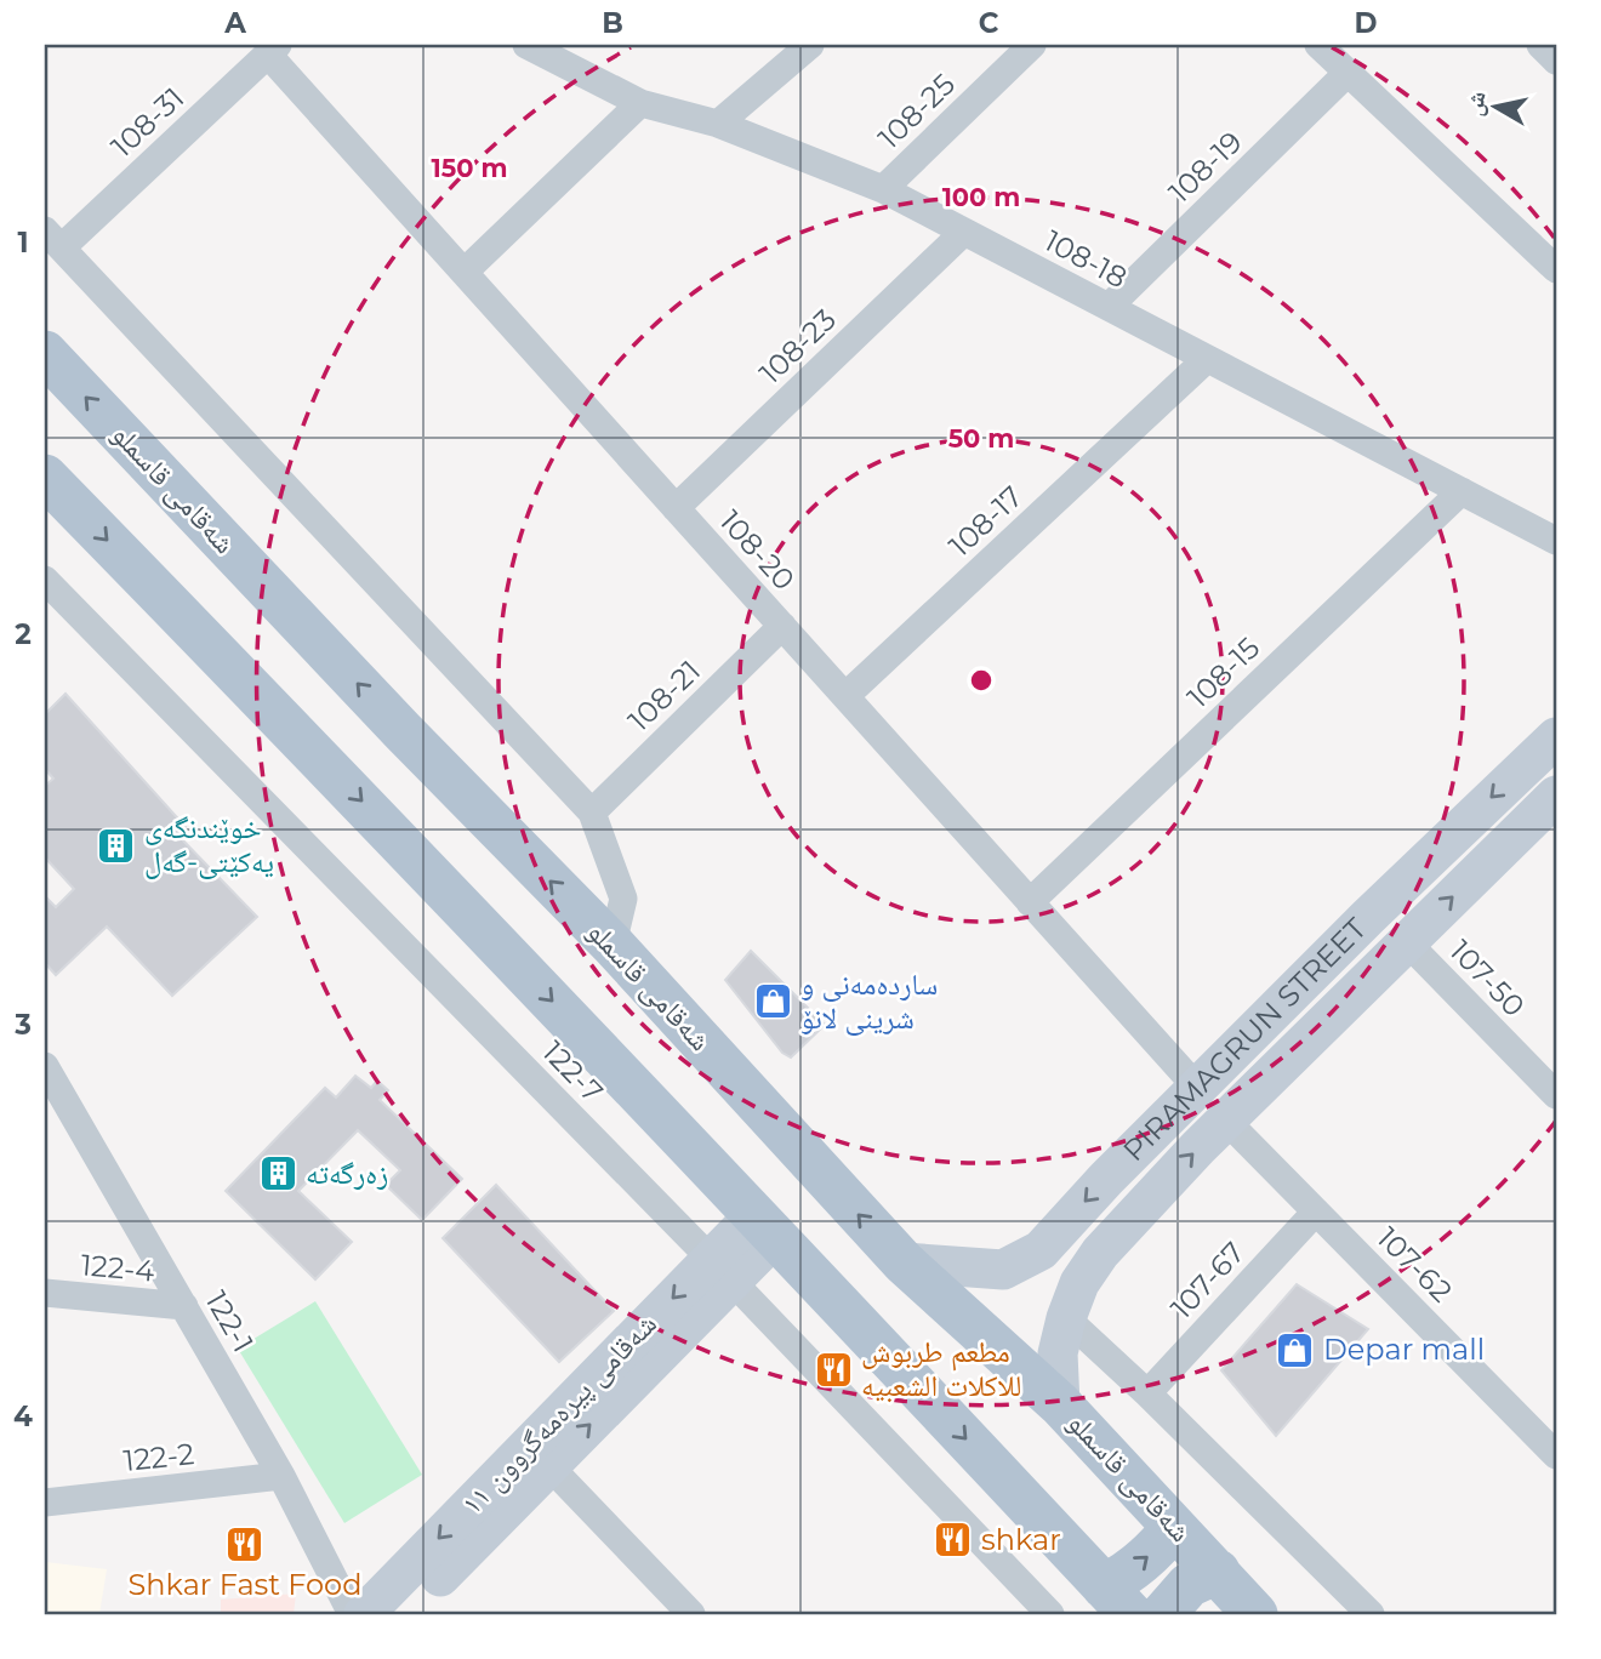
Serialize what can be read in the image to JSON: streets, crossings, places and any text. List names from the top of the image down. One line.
{"streets":{"main road":["شەقامی قاسملو","PIRAMAGRUN STREET","شەقامی پیرەمەگروون ١١"],"street":["108-25","108-31","108-19","108-18","108-23","108-17","108-20","108-15","108-21","107-50","122-7","107-62","122-4","107-67","122-1","122-2"]},"crossings":[["108-25","108-18"],["108-31","108-20"],["108-19","108-18"],["108-18","108-23"],["108-18","108-17"],["108-18","108-15"],["108-23","108-20"],["شەقامی قاسملو","PIRAMAGRUN STREET"],["108-17","108-20"],["108-20","108-15"],["108-20","108-21"],["108-20","PIRAMAGRUN STREET"],["107-50","PIRAMAGRUN STREET"],["PIRAMAGRUN STREET","107-62"],["122-7","شەقامی پیرەمەگروون ١١"],["107-62","107-67"],["122-4","122-1"],["122-1","122-2"]],"places":{"building":["خوێندنگەی یەکێتی-گەل","زەرگەتە"],"shop":["ساردەمەنی و شرینی لانۆ","Depar mall"],"restaurant":["مطعم طربوش للاكلات الشعبيه","shkar","Shkar Fast Food"]},"north":"left","grid":{"columns":["A","B","C","D"],"rows":["1","2","3","4"]},"rings":["150 m","100 m","50 m"]}
